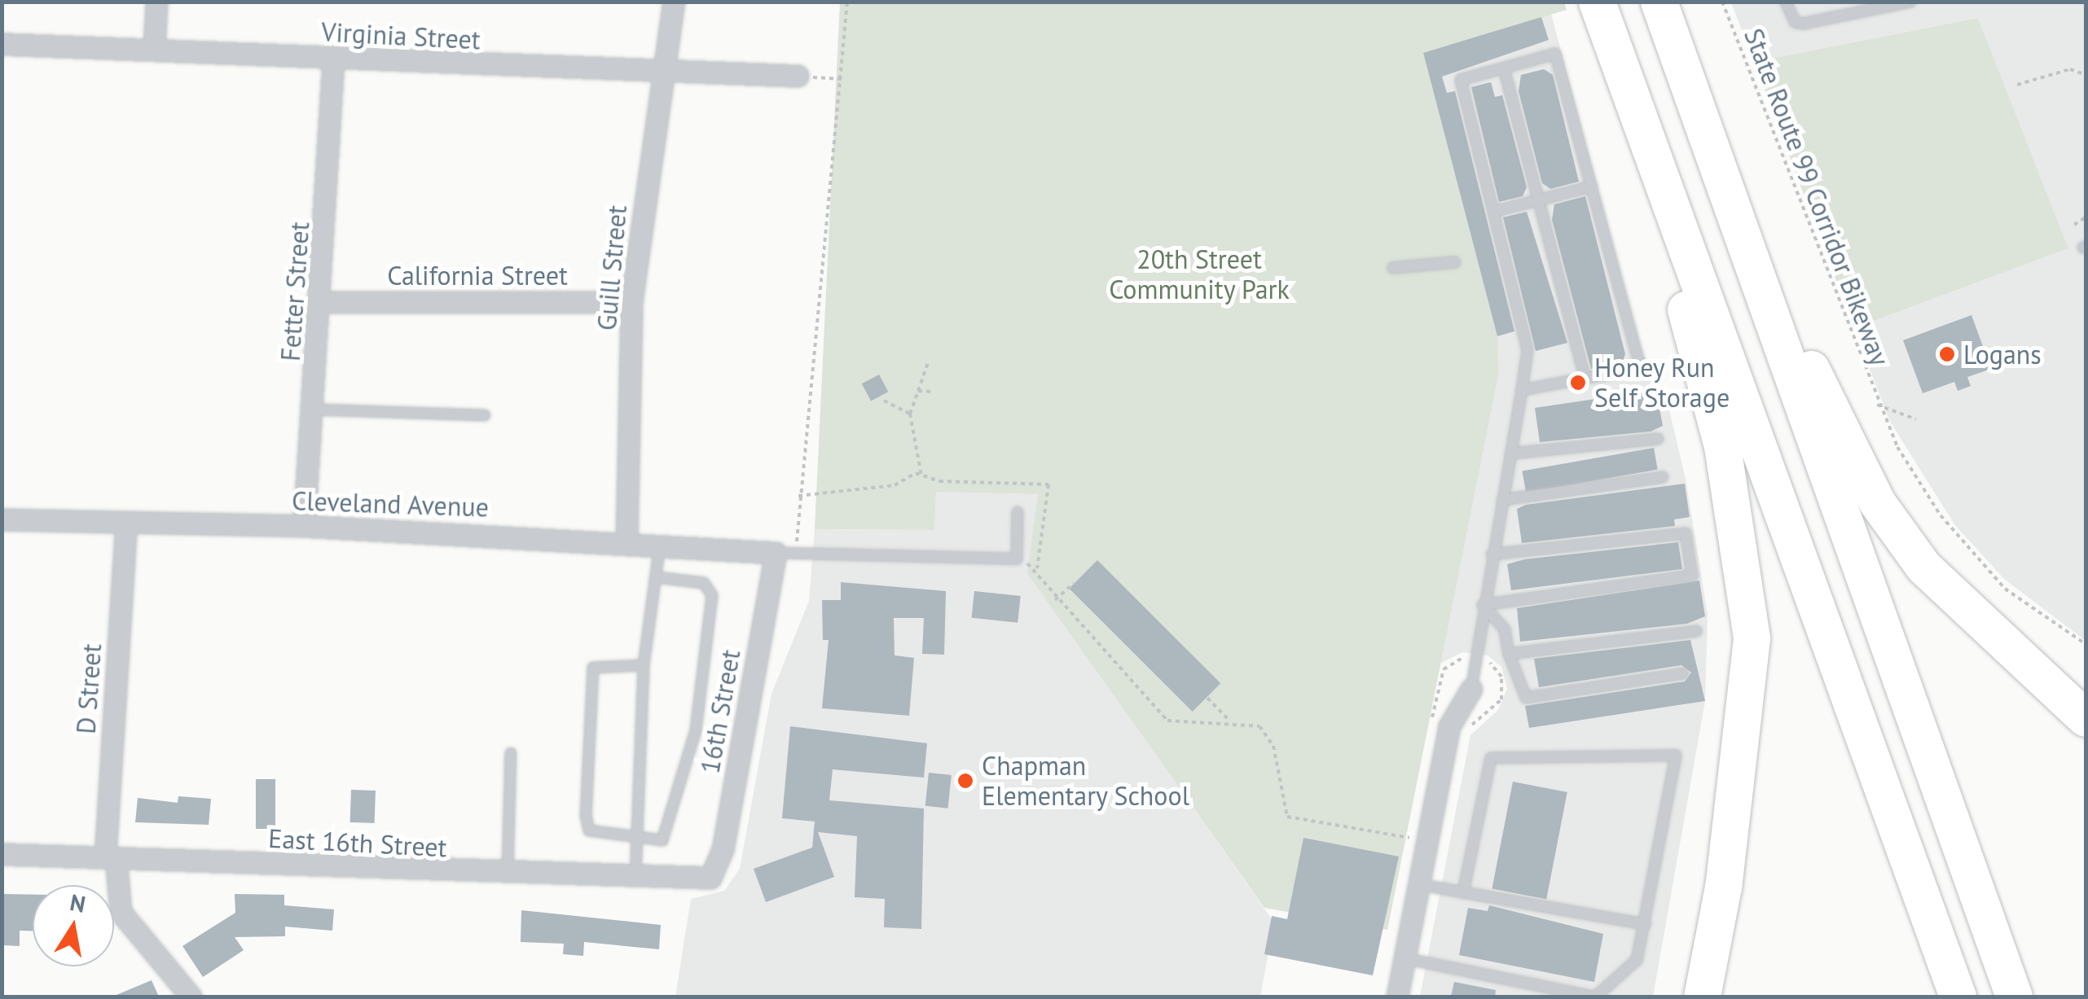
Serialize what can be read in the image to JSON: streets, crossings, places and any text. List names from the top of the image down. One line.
{"streets":{"street":["Virginia Street","Guill Street","California Street","Fetter Street","Cleveland Avenue","D Street","16th Street","East 16th Street"],"path":["State Route 99 Corridor Bikeway"]},"crossings":[["Virginia Street","Guill Street"],["Virginia Street","Fetter Street"],["Guill Street","California Street"],["Guill Street","Cleveland Avenue"],["California Street","Fetter Street"],["Fetter Street","Cleveland Avenue"],["Cleveland Avenue","D Street"],["Cleveland Avenue","16th Street"],["D Street","East 16th Street"],["16th Street","East 16th Street"]],"parks":["20th Street Community Park"],"places":["Logans","Honey Run Self Storage","Chapman Elementary School"],"north":"top"}
